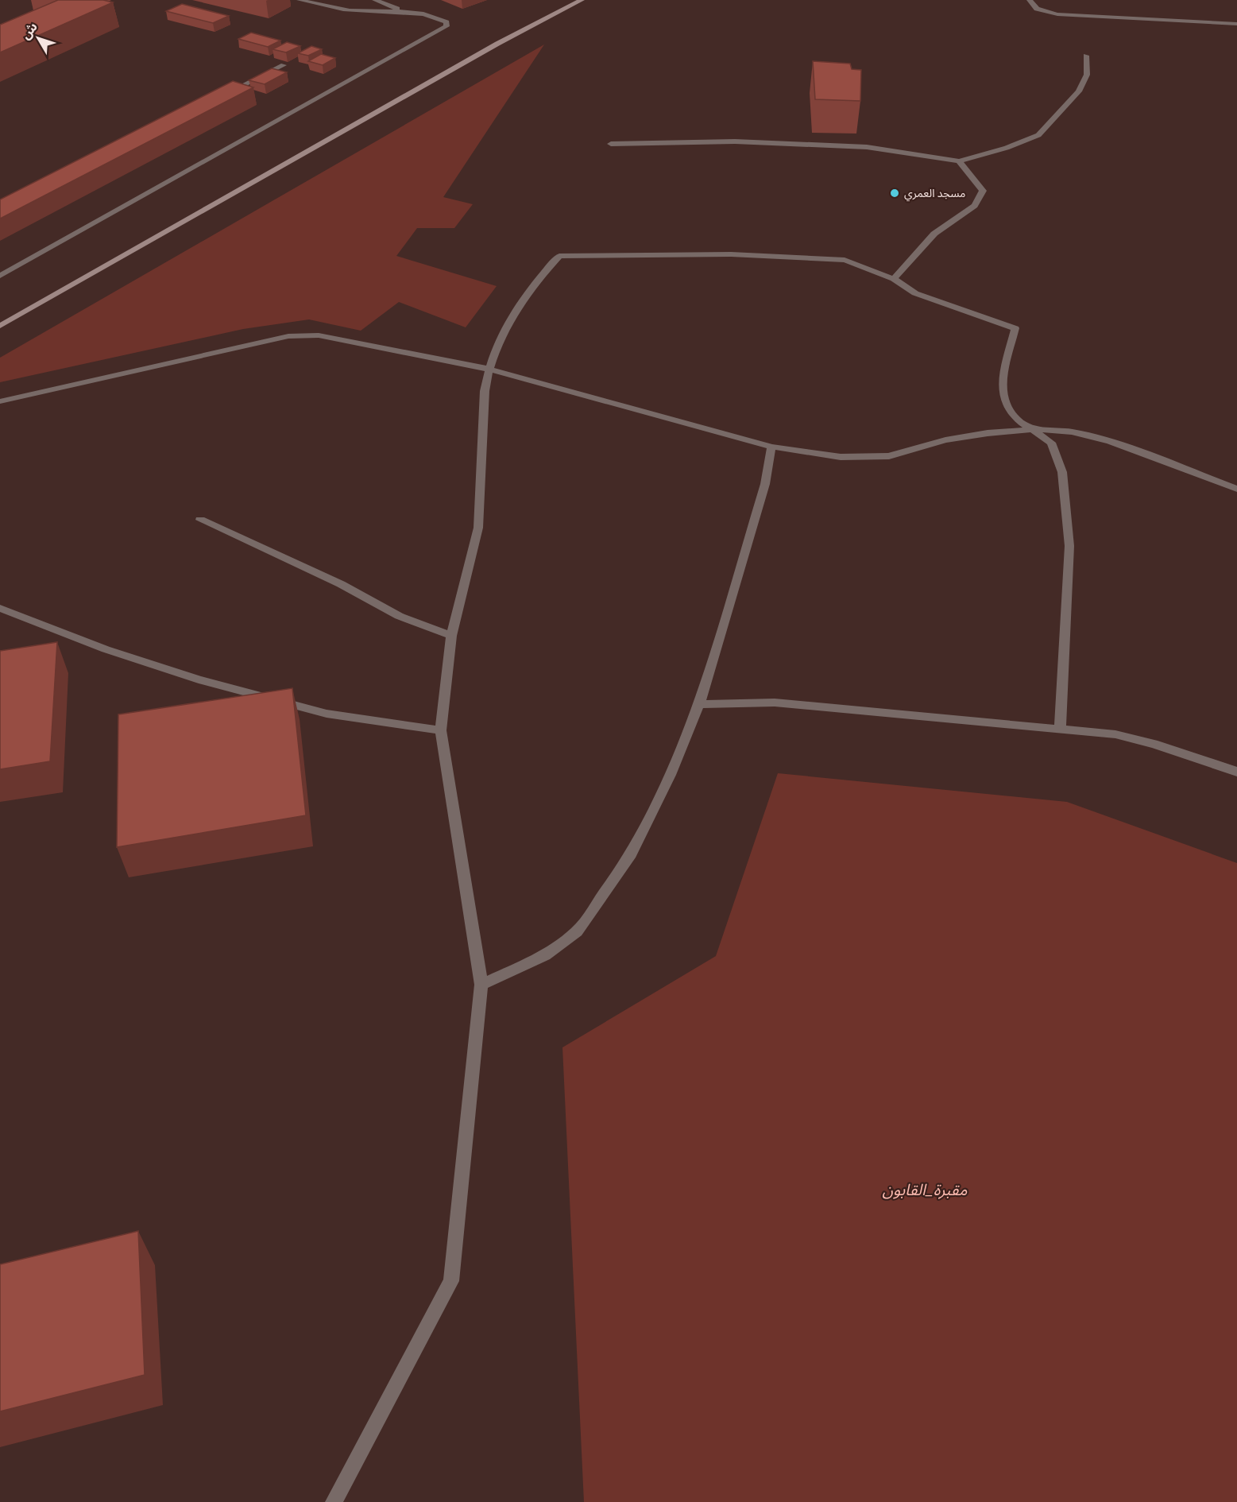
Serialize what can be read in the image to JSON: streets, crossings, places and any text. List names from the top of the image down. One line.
{"parks":["مقبرة_القابون"],"places":["مسجد العمري"],"north":"top left"}
